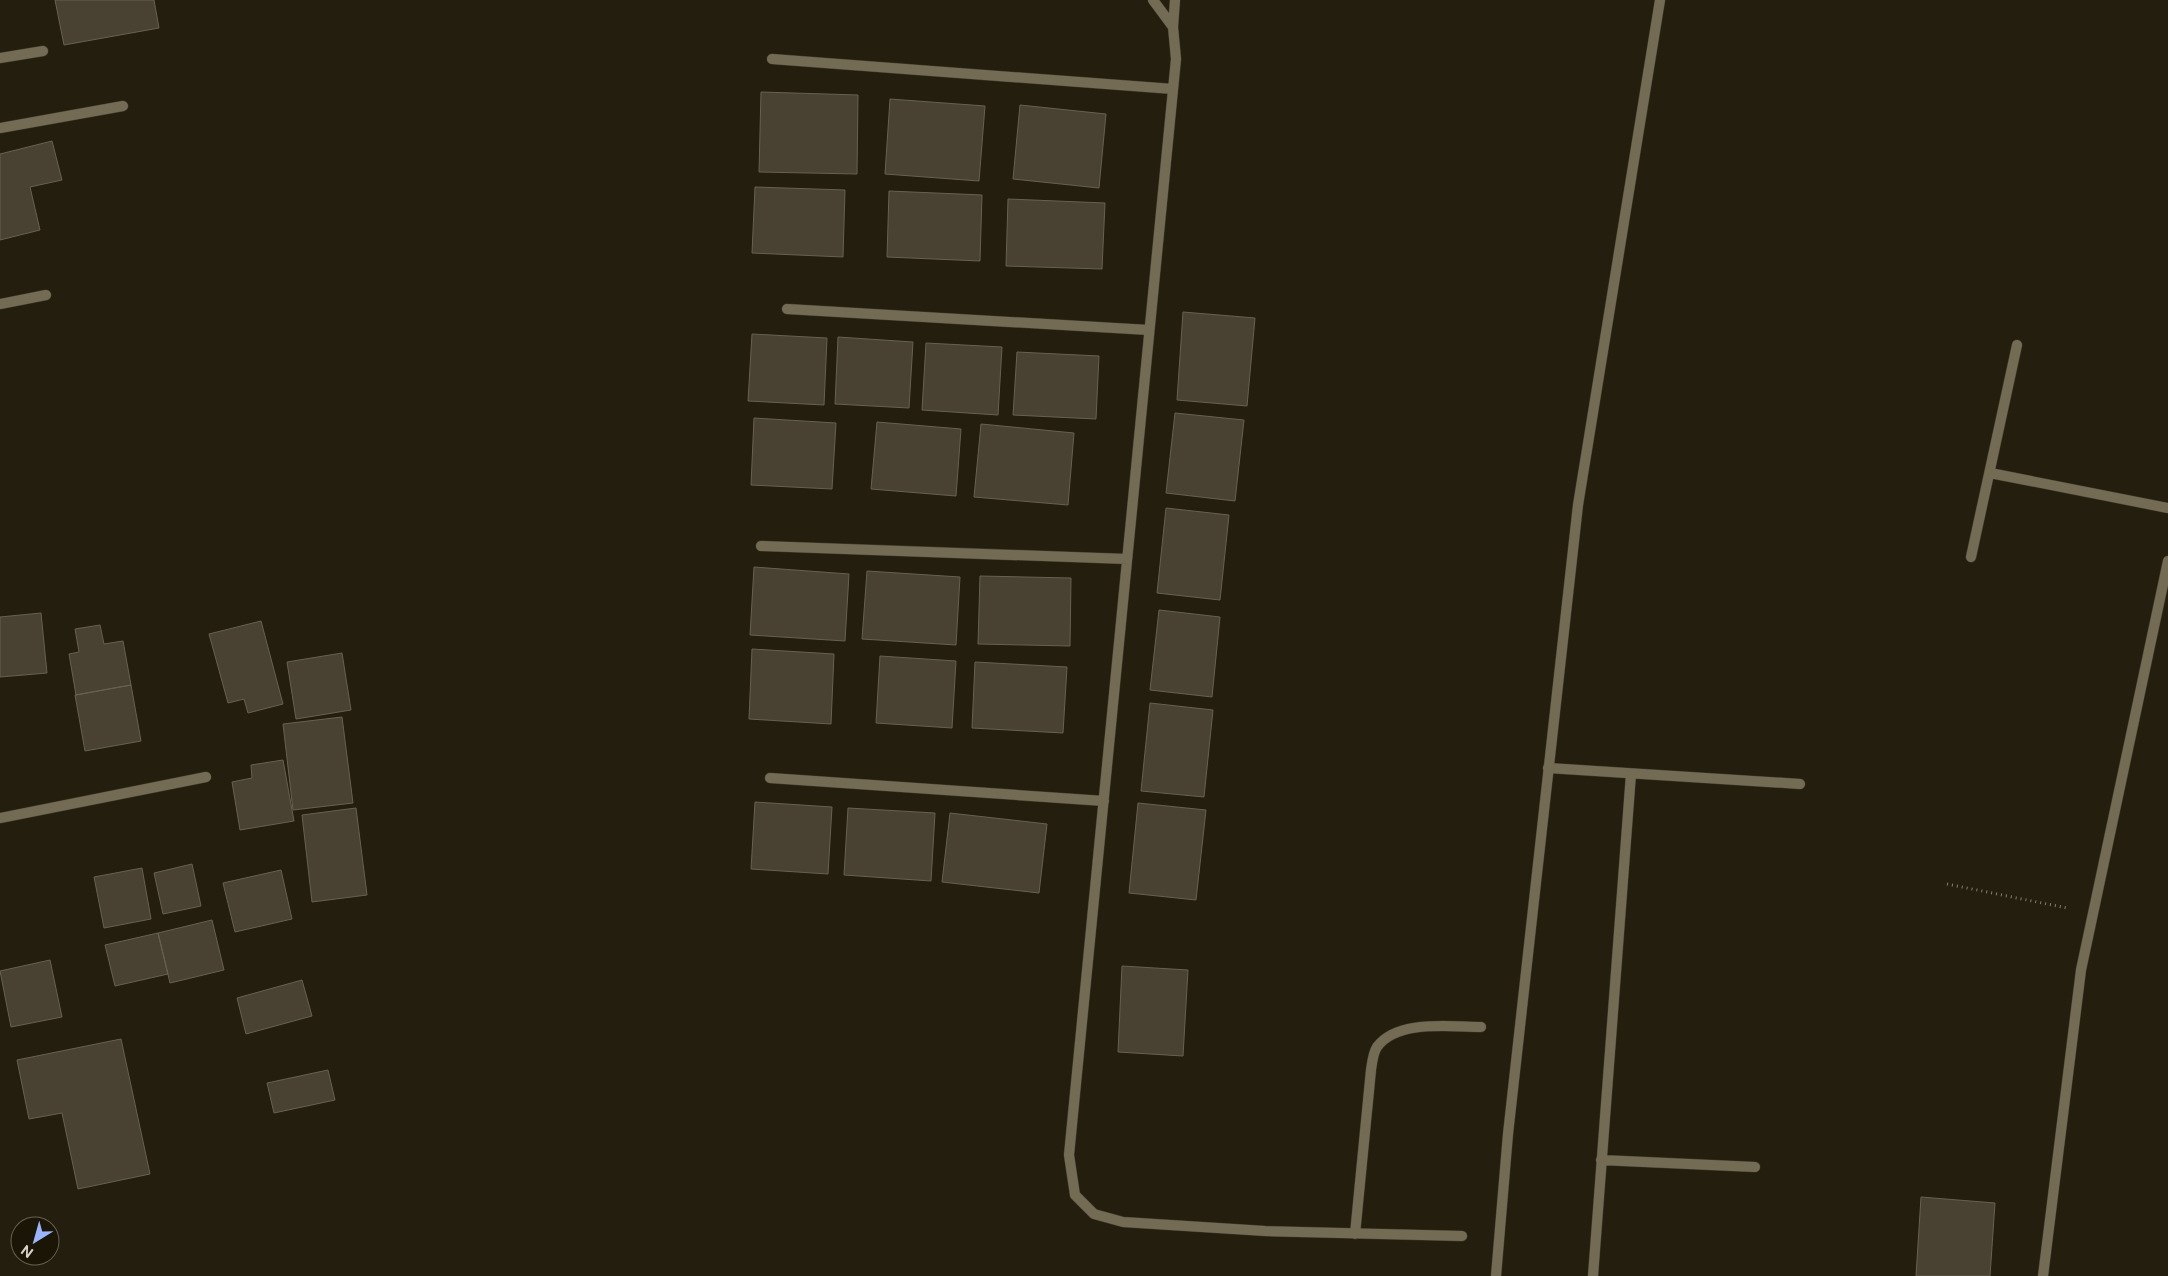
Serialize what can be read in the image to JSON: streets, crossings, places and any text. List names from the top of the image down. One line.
{"north":"bottom left"}
